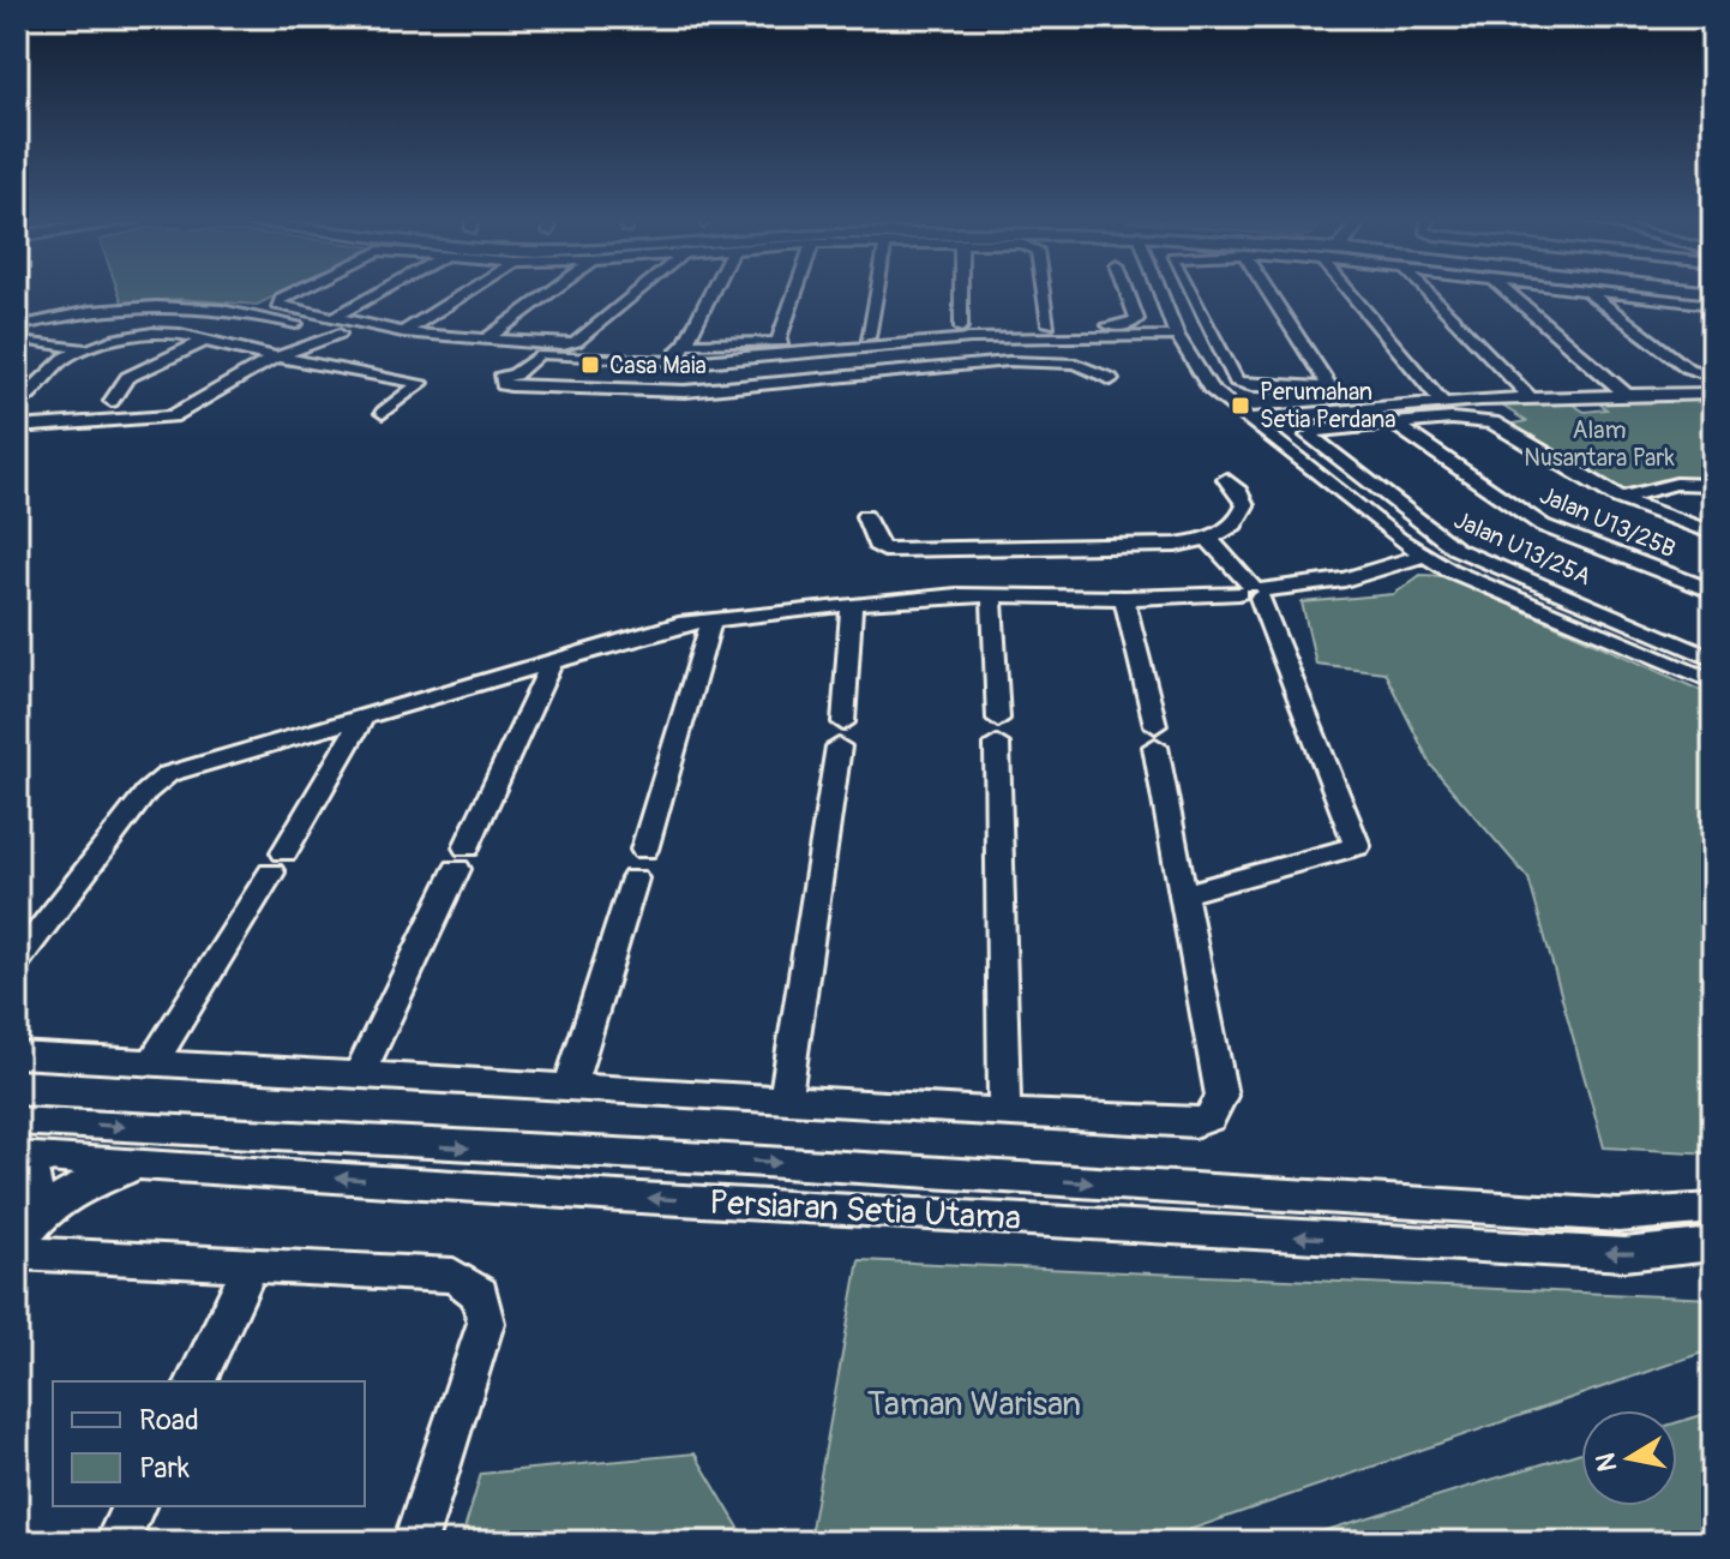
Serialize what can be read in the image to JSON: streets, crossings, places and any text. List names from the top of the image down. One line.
{"streets":{"street":["Jalan U13/25B","Jalan U13/25A","Persiaran Setia Utama"]},"crossings":[["Jalan U13/25B","Jalan U13/25A"]],"parks":["Alam Nusantara Park","Taman Warisan"],"places":{"transit":["Casa Maia","Perumahan Setia Perdana"]},"legend":["Road","Park"],"north":"left"}
